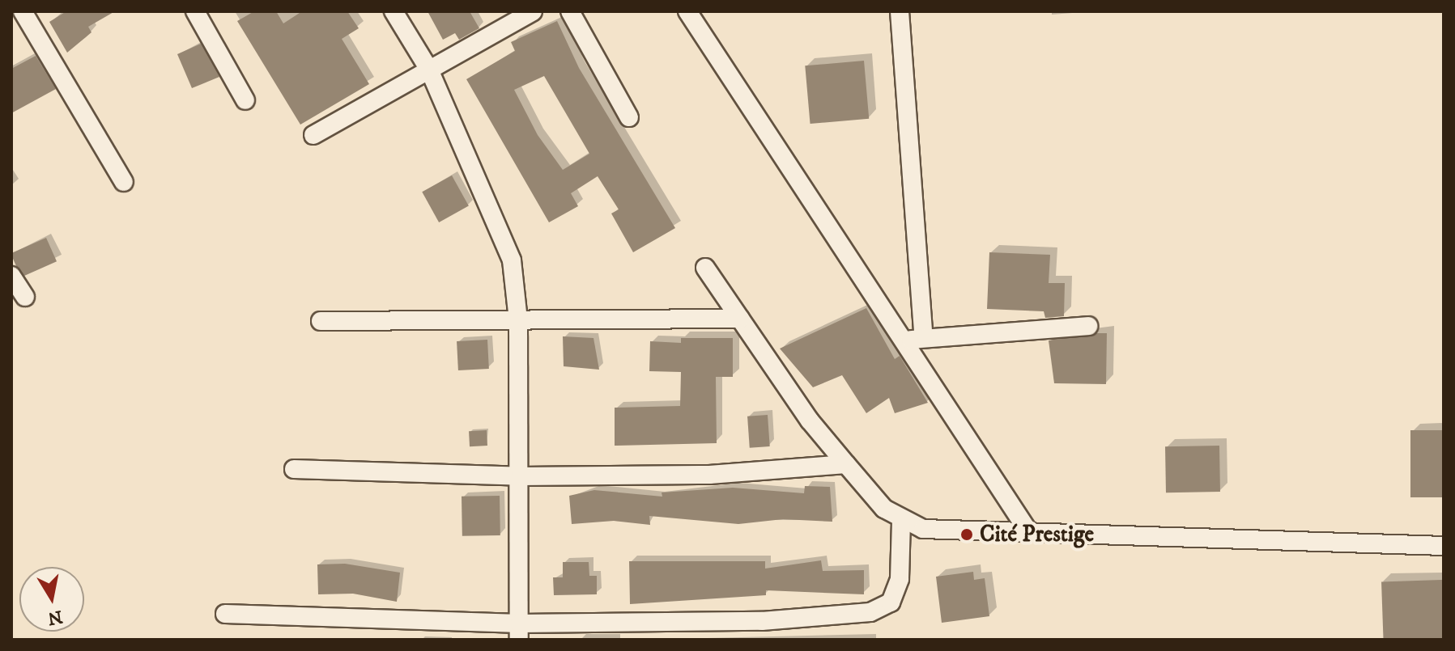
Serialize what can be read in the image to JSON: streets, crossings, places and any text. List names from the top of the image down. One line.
{"places":["Cité Prestige"],"north":"bottom"}
